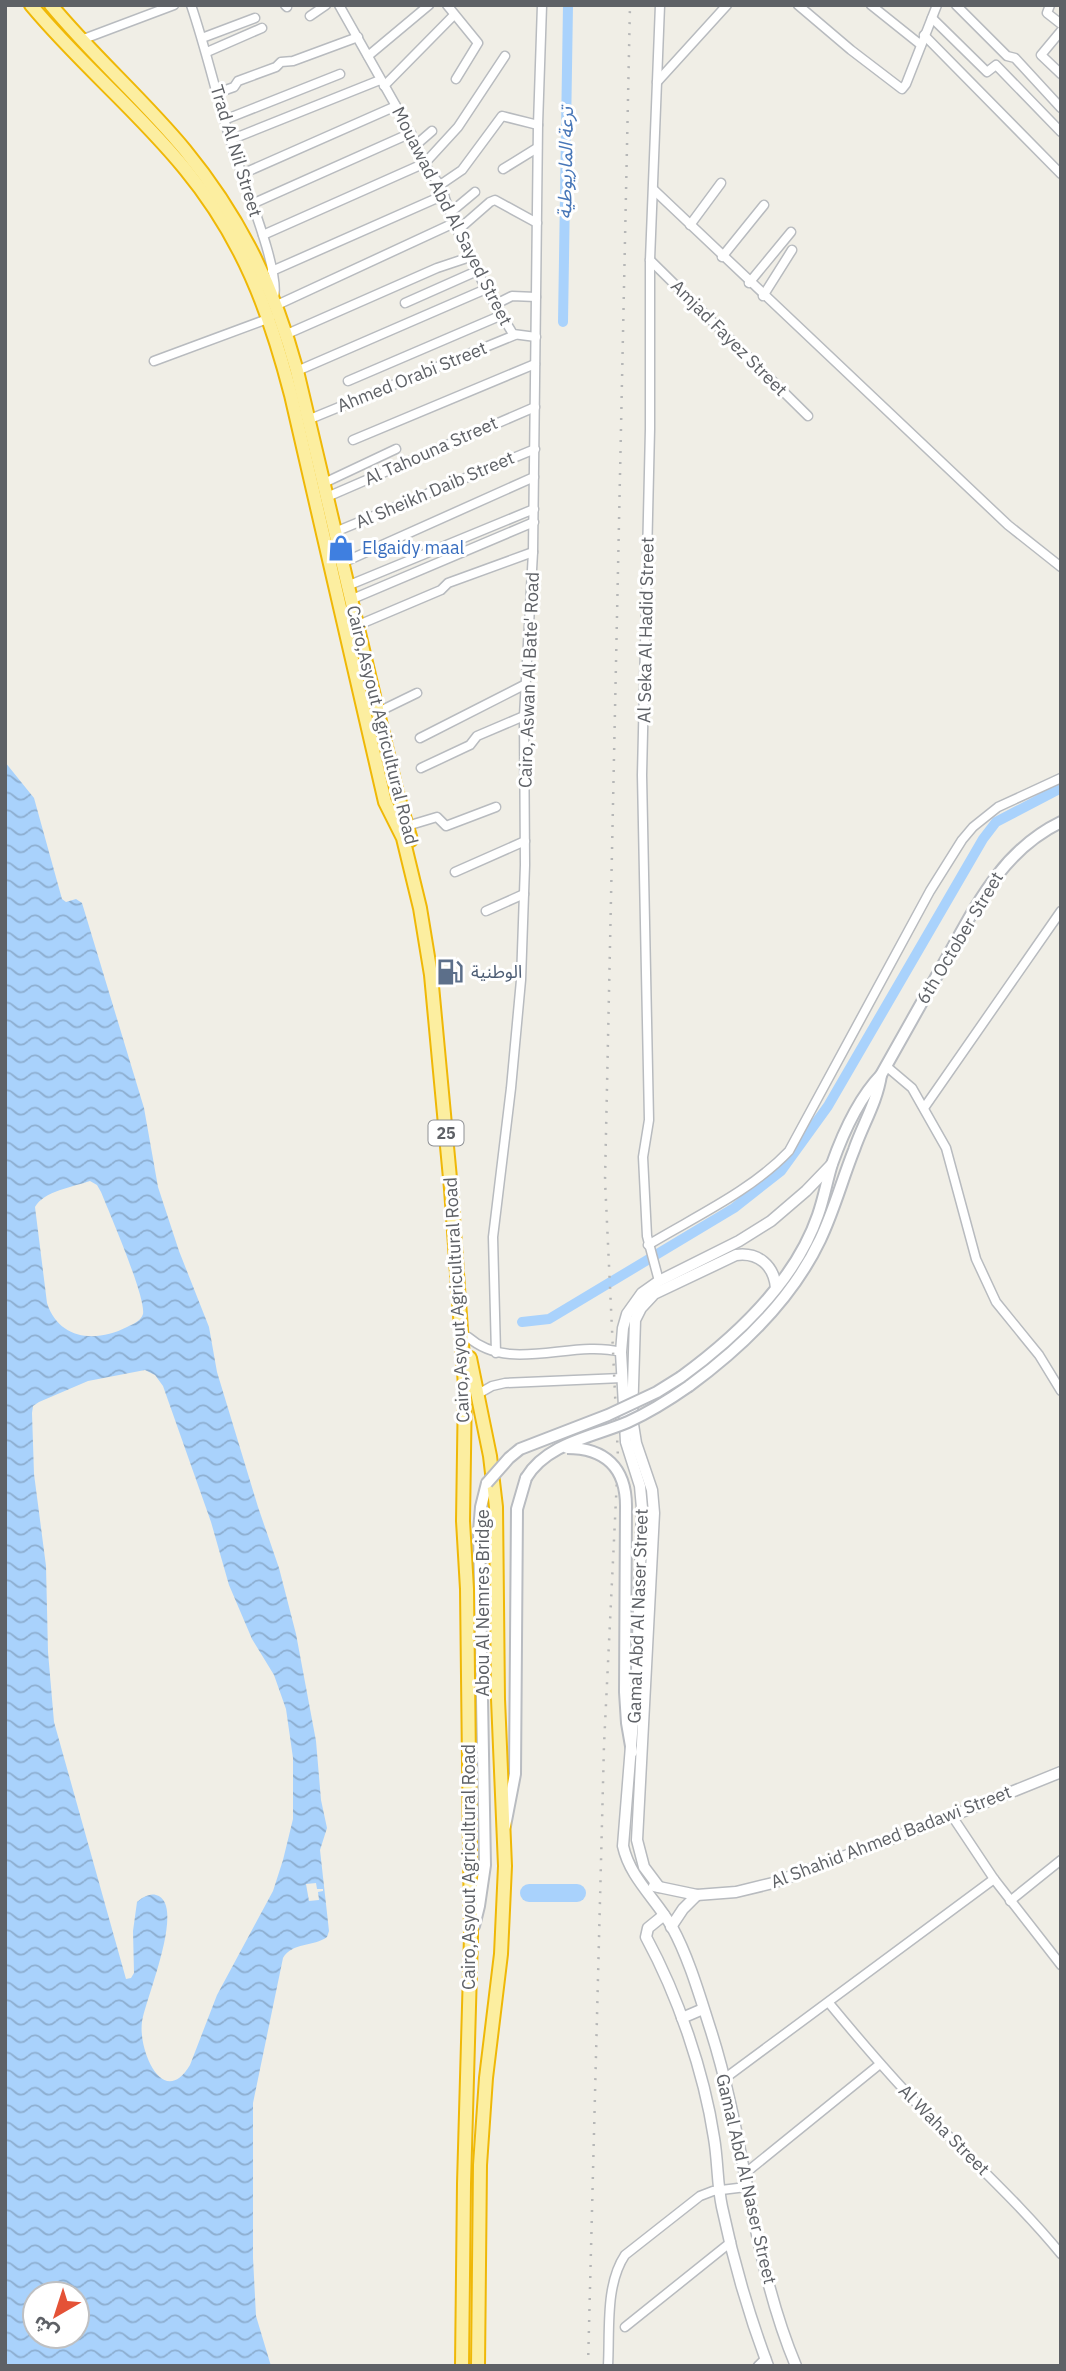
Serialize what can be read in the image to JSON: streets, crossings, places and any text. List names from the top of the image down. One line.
{"streets":{"highway":["Cairo,Asyout Agricultural Road","25"],"main road":["6th October Street","Abou Al Nemres Bridge"],"street":["Trad Al Nil Street","Mouawad Abd Al Sayed Street","Amjad Fayez Street","Ahmed Orabi Street","Al Tahouna Street","Al Sheikh Daib Street","Al Seka Al Hadid Street","Cairo, Aswan Al Bate' Road","Gamal Abd Al Naser Street","Al Shahid Ahmed Badawi Street","Al Waha Street"]},"crossings":[["Trad Al Nil Street","Cairo,Asyout Agricultural Road"],["Mouawad Abd Al Sayed Street","Ahmed Orabi Street"],["Mouawad Abd Al Sayed Street","Cairo, Aswan Al Bate' Road"],["Amjad Fayez Street","Al Seka Al Hadid Street"],["Ahmed Orabi Street","Cairo,Asyout Agricultural Road"],["Al Tahouna Street","Cairo, Aswan Al Bate' Road"],["Al Tahouna Street","Cairo,Asyout Agricultural Road"],["Al Sheikh Daib Street","Cairo, Aswan Al Bate' Road"],["Al Sheikh Daib Street","Cairo,Asyout Agricultural Road"],["Al Seka Al Hadid Street","Gamal Abd Al Naser Street"],["Cairo,Asyout Agricultural Road","Abou Al Nemres Bridge"],["6th October Street","Abou Al Nemres Bridge"],["Abou Al Nemres Bridge","Gamal Abd Al Naser Street"],["Gamal Abd Al Naser Street","Al Shahid Ahmed Badawi Street"]],"water":["ترعة الماريوطية"],"places":{"shop":["Elgaidy maal"],"fuel station":["الوطنية"]},"north":"bottom left"}
